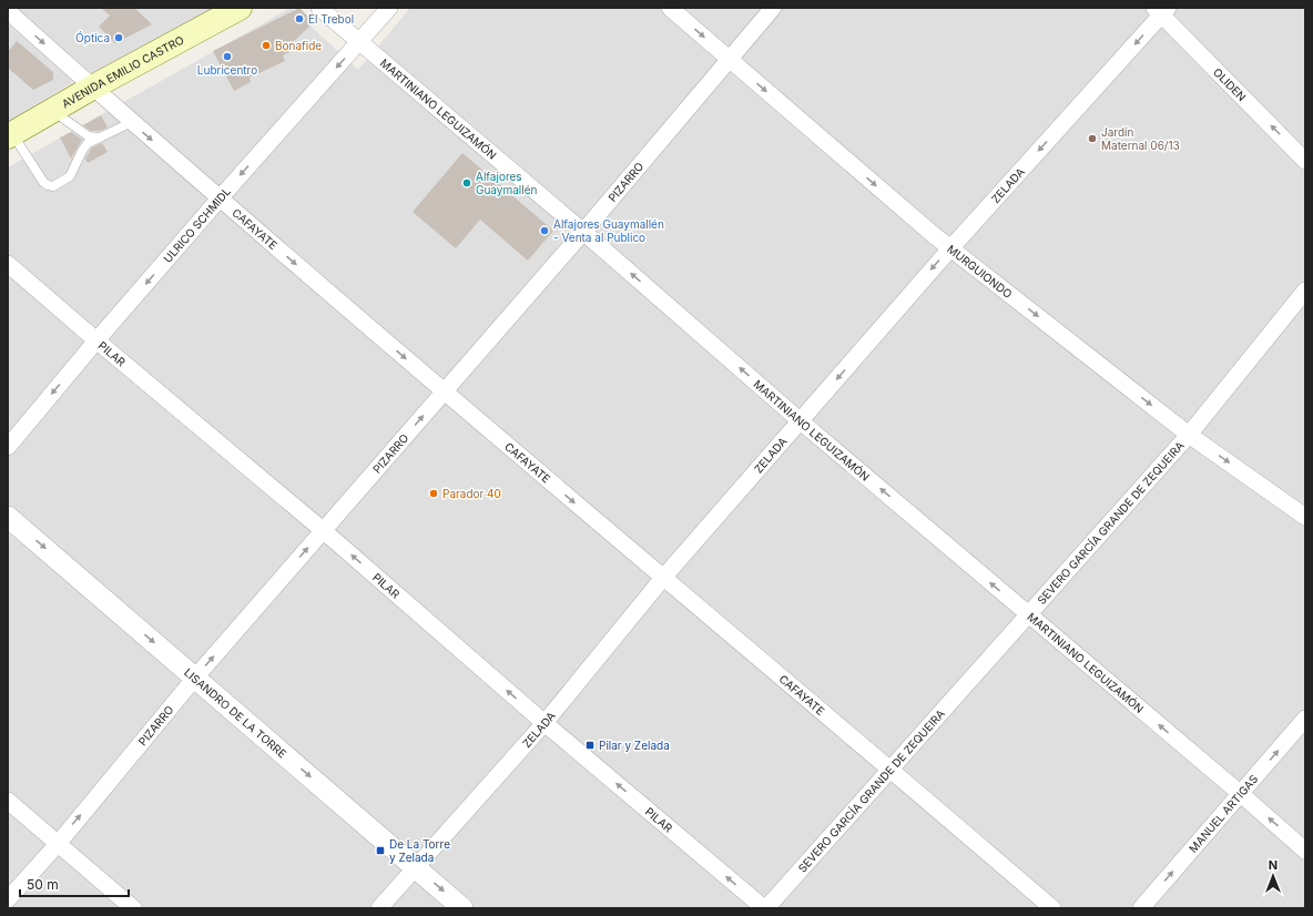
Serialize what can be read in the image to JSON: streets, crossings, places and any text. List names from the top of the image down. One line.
{"streets":{"main road":["AVENIDA EMILIO CASTRO"],"street":["OLIDEN","MARTINIANO LEGUIZAMÓN","PIZARRO","ZELADA","ULRICO SCHMIDL","CAFAYATE","MURGUIONDO","PILAR","SEVERO GARCÍA GRANDE DE ZEQUEIRA","LISANDRO DE LA TORRE","MANUEL ARTIGAS"]},"crossings":[["AVENIDA EMILIO CASTRO","CAFAYATE"],["OLIDEN","ZELADA"],["MARTINIANO LEGUIZAMÓN","PIZARRO"],["MARTINIANO LEGUIZAMÓN","ZELADA"],["MARTINIANO LEGUIZAMÓN","ULRICO SCHMIDL"],["MARTINIANO LEGUIZAMÓN","SEVERO GARCÍA GRANDE DE ZEQUEIRA"],["MARTINIANO LEGUIZAMÓN","MANUEL ARTIGAS"],["PIZARRO","CAFAYATE"],["PIZARRO","MURGUIONDO"],["PIZARRO","PILAR"],["PIZARRO","LISANDRO DE LA TORRE"],["ZELADA","CAFAYATE"],["ZELADA","MURGUIONDO"],["ZELADA","PILAR"],["ZELADA","LISANDRO DE LA TORRE"],["ULRICO SCHMIDL","CAFAYATE"],["ULRICO SCHMIDL","PILAR"],["CAFAYATE","SEVERO GARCÍA GRANDE DE ZEQUEIRA"],["MURGUIONDO","SEVERO GARCÍA GRANDE DE ZEQUEIRA"],["PILAR","SEVERO GARCÍA GRANDE DE ZEQUEIRA"]],"one_way":["OLIDEN","MARTINIANO LEGUIZAMÓN","PIZARRO","ZELADA","ULRICO SCHMIDL","CAFAYATE","MURGUIONDO","PILAR","LISANDRO DE LA TORRE","MANUEL ARTIGAS"],"places":{"other":["El Trebol","Óptica","Bonafide","Lubricentro","Jardín Maternal 06/13","Alfajores Guaymallén","Alfajores Guaymallén - Venta al Publico","Parador 40"],"transit":["Pilar y Zelada","De La Torre y Zelada"]},"scale_bar":"50 m","north":"top"}
